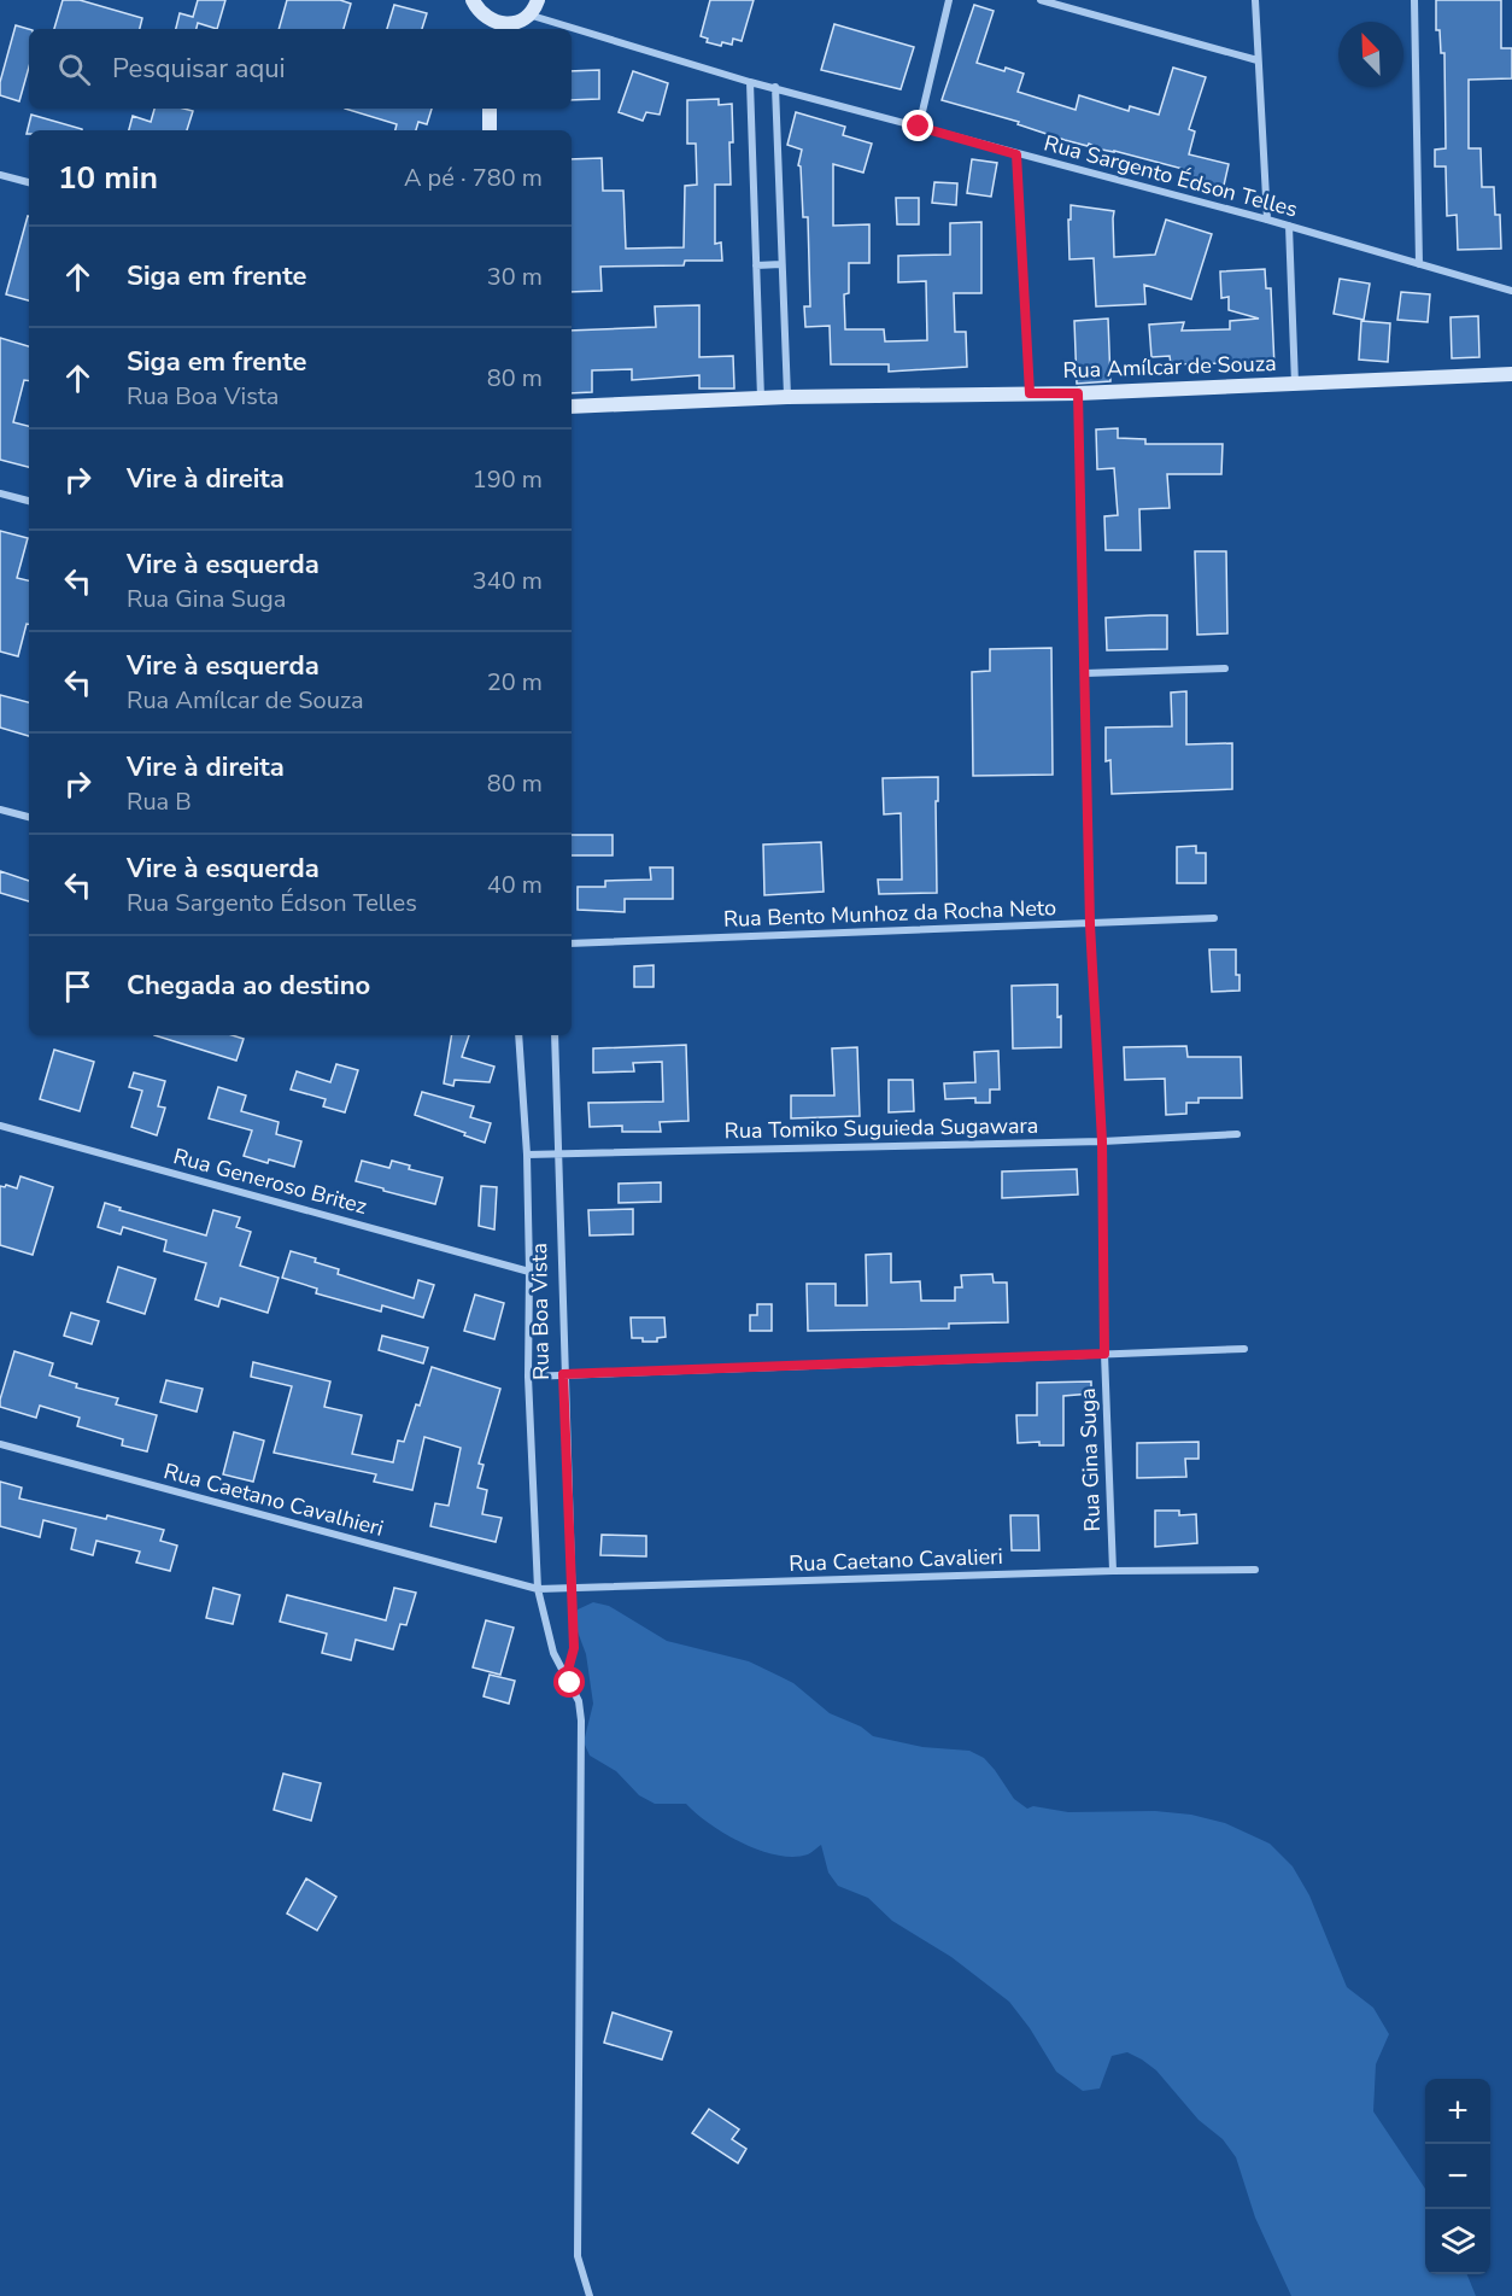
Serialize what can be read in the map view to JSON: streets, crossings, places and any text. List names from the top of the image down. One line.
{"streets":{"street":["Rua Sargento Édson Telles","Rua Amílcar de Souza","Rua Bento Munhoz da Rocha Neto","Rua Tomiko Suguieda Sugawara","Rua Generoso Britez","Rua Boa Vista","Rua Gina Suga","Rua Caetano Cavalhieri","Rua Caetano Cavalieri"]},"crossings":[["Rua Amílcar de Souza","Rua Gina Suga"],["Rua Bento Munhoz da Rocha Neto","Rua Gina Suga"],["Rua Tomiko Suguieda Sugawara","Rua Boa Vista"],["Rua Tomiko Suguieda Sugawara","Rua Gina Suga"],["Rua Generoso Britez","Rua Boa Vista"],["Rua Boa Vista","Rua Caetano Cavalhieri"],["Rua Boa Vista","Rua Caetano Cavalieri"],["Rua Gina Suga","Rua Caetano Cavalieri"],["Rua Caetano Cavalhieri","Rua Caetano Cavalieri"]],"north":"top left","page":{"search":"Pesquisar aqui","heading":["10 min","A pé · 780 m"],"list":[["Siga em frente","30 m"],["Siga em frente","Rua Boa Vista","80 m"],["Vire à direita","190 m"],["Vire à esquerda","Rua Gina Suga","340 m"],["Vire à esquerda","Rua Amílcar de Souza","20 m"],["Vire à direita","Rua B","80 m"],["Vire à esquerda","Rua Sargento Édson Telles","40 m"],"Chegada ao destino"],"map_buttons":["+","−"]}}
